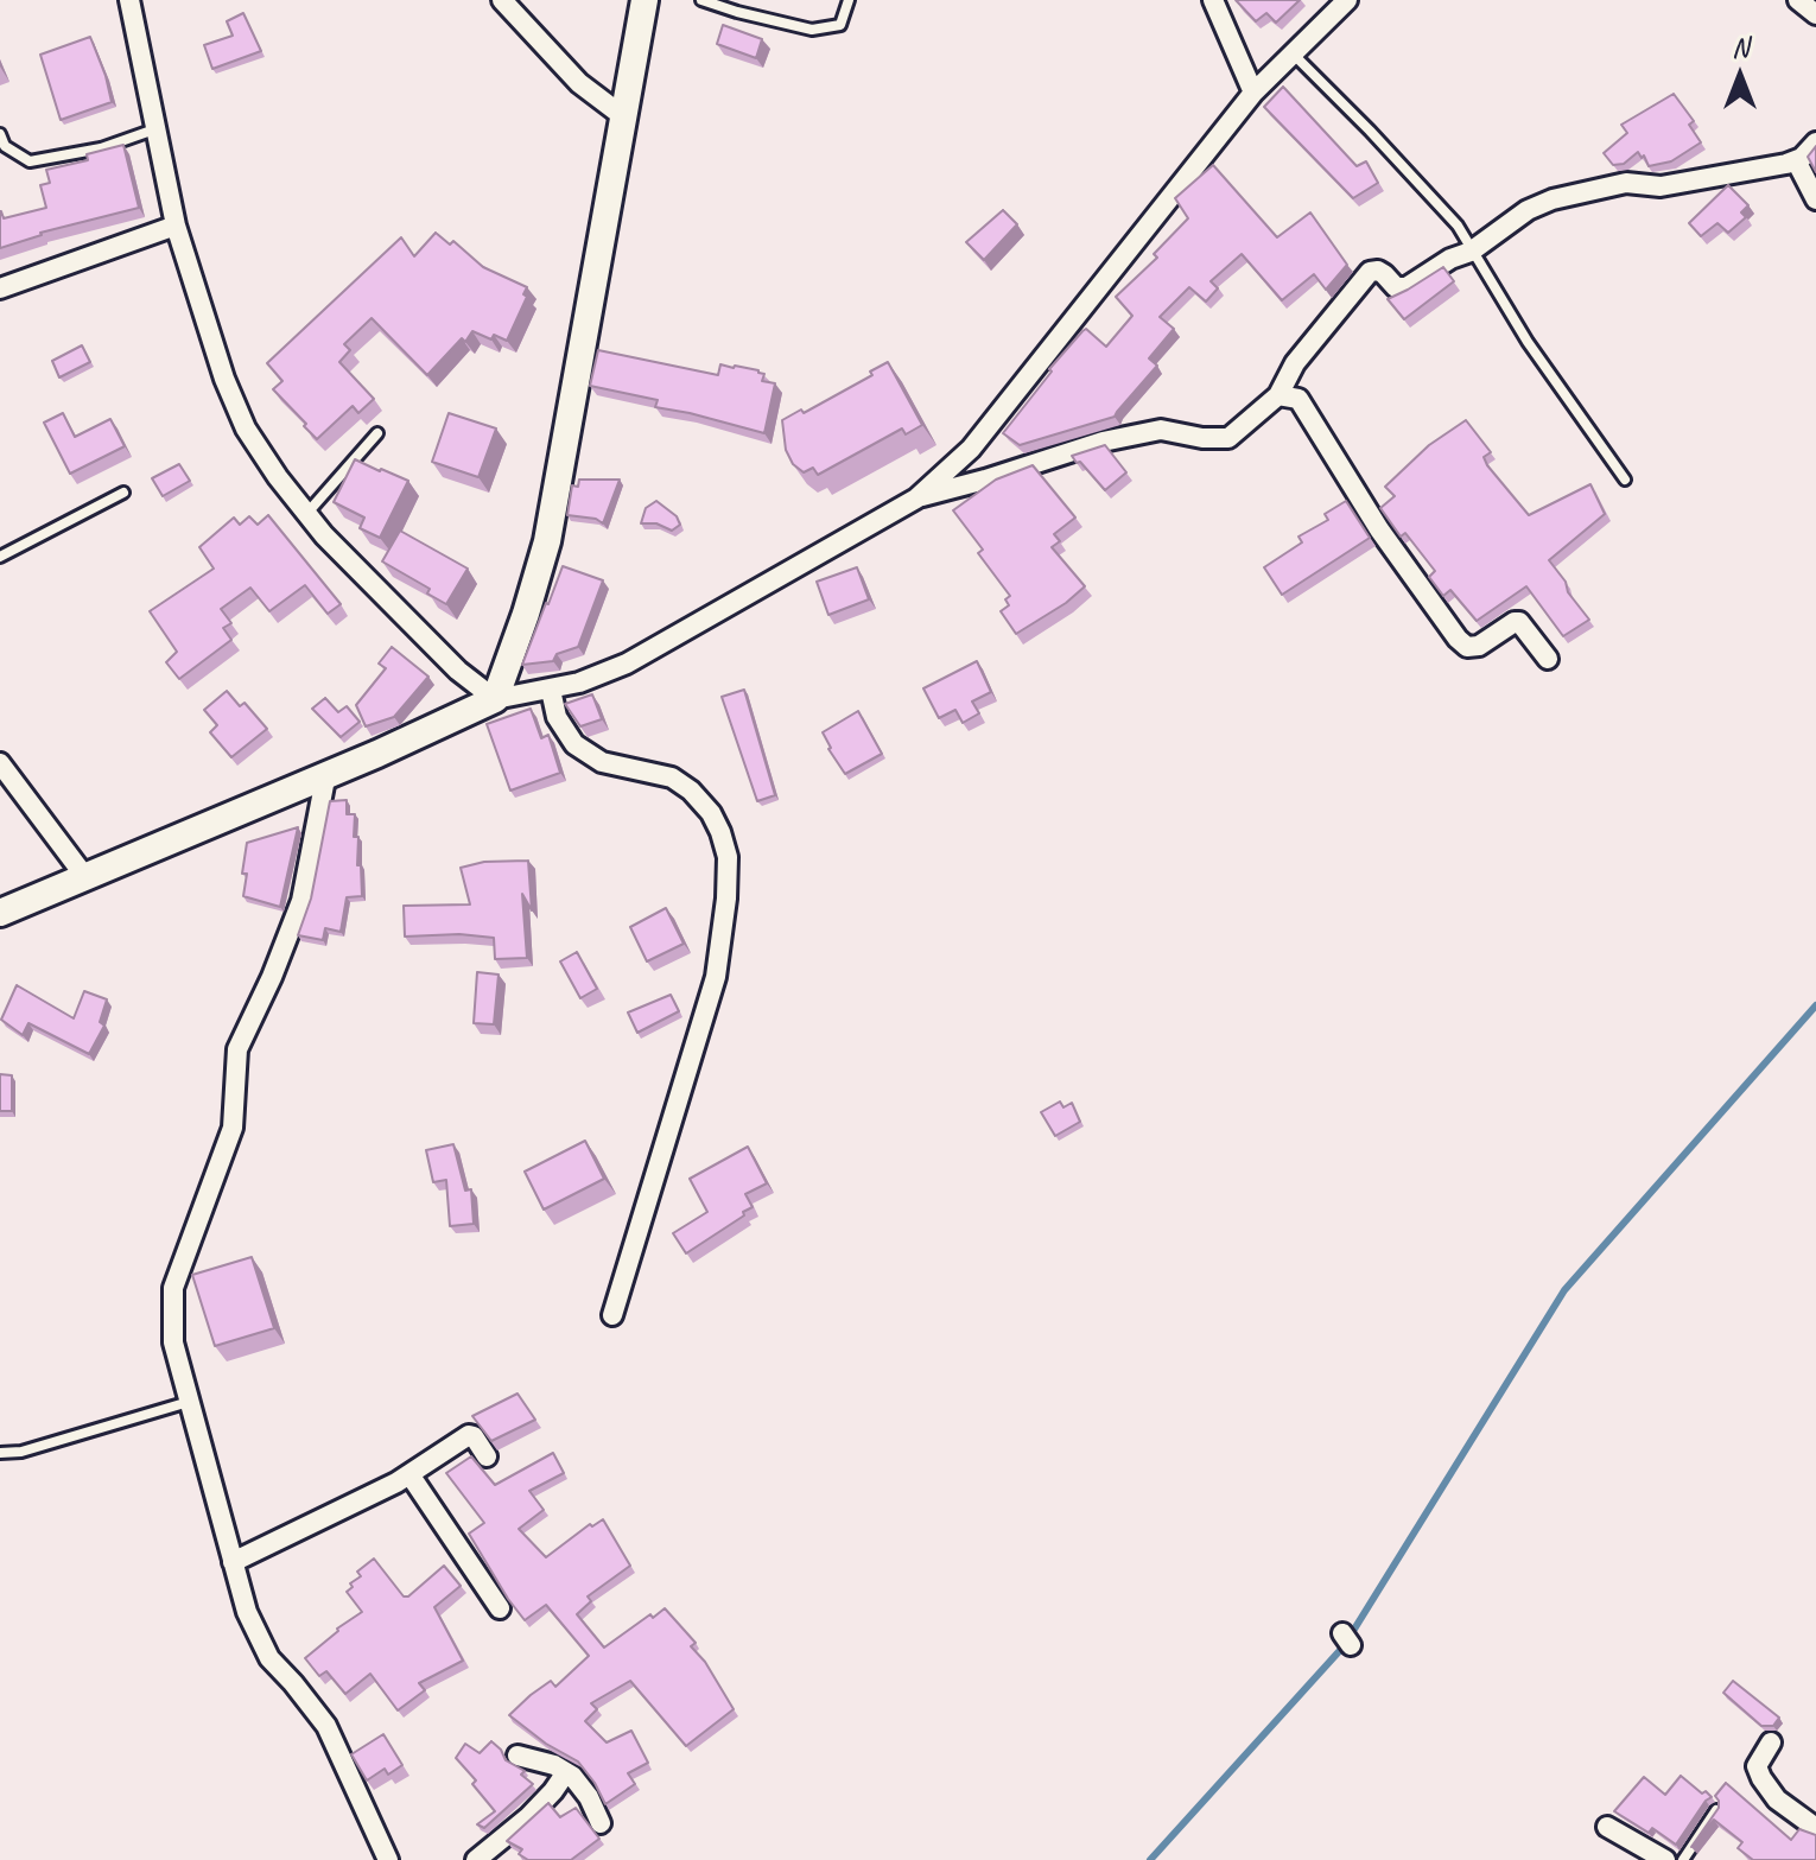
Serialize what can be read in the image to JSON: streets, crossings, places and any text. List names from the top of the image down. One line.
{"north":"top"}
